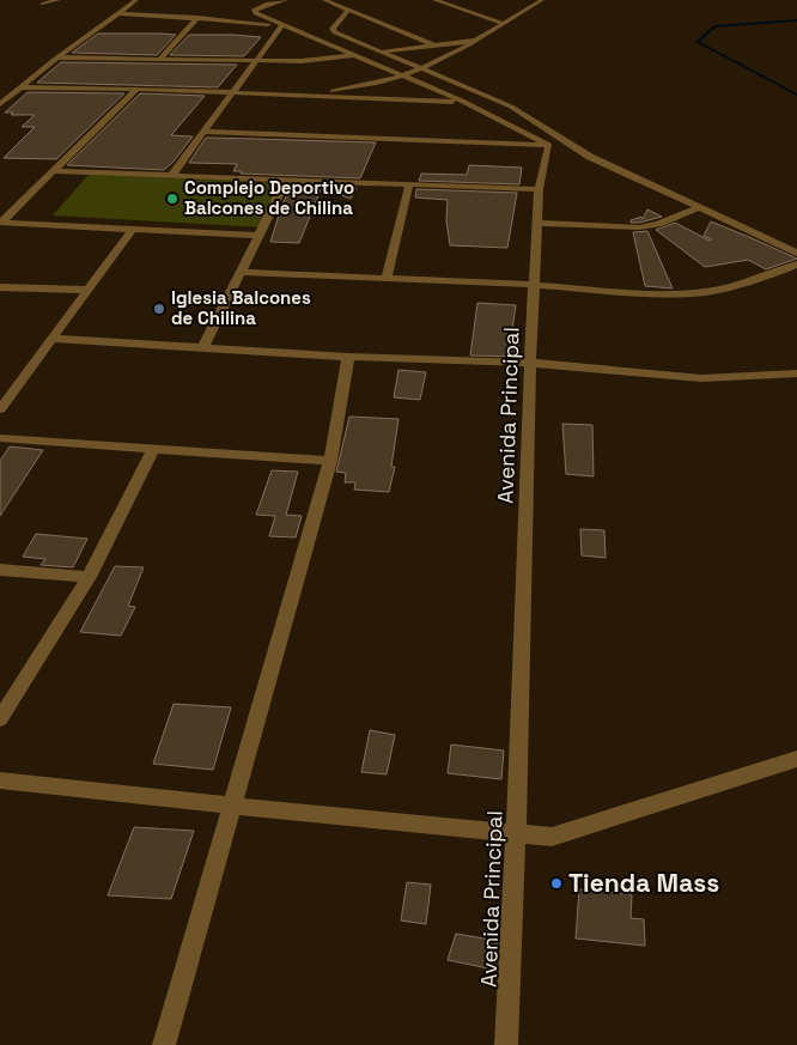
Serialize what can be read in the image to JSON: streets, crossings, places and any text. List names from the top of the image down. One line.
{"streets":{"street":["Avenida Principal"]},"places":["Complejo Deportivo Balcones de Chilina","Iglesia Balcones de Chilina","Tienda Mass"]}
